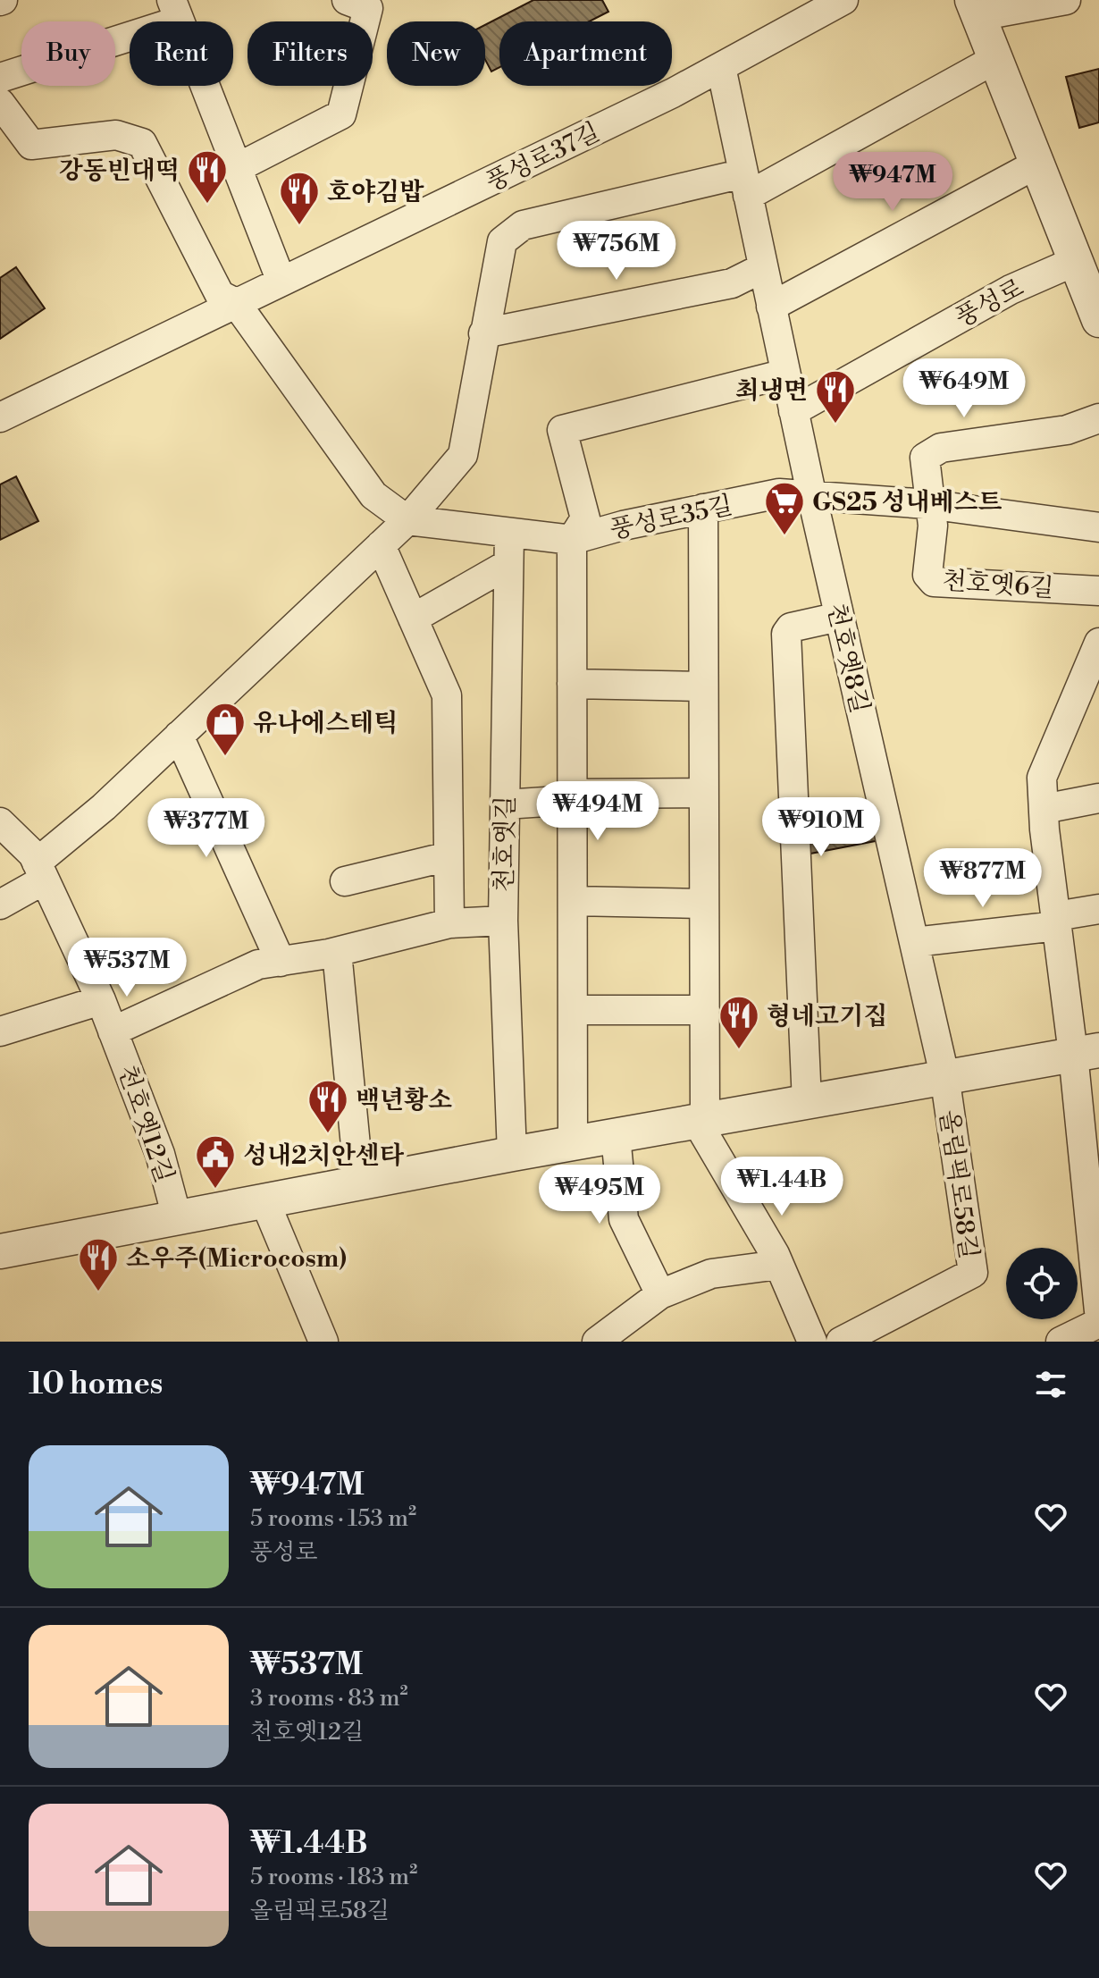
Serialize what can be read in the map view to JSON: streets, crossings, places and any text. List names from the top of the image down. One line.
{"streets":{"street":["풍성로37길","풍성로","풍성로35길","천호옛6길","천호옛8길","천호옛길","천호옛12길","올림픽로58길"]},"crossings":[["풍성로37길","천호옛8길"],["풍성로","천호옛8길"],["풍성로35길","천호옛6길"],["풍성로35길","천호옛8길"],["풍성로35길","천호옛길"],["천호옛8길","올림픽로58길"]],"places":{"restaurant":["강동빈대떡","호야김밥","최냉면","형네고기집","백년황소","소우주(Microcosm)"],"supermarket":["GS25 성내베스트"],"shop":["유나에스테틱"],"public building":["성내2치안센타"]},"page":{"chip":["Buy","Rent","Filters","New","Apartment"],"price":["₩947M","₩756M","₩649M","₩494M","₩910M","₩377M","₩877M","₩537M","₩1.44B","₩495M"],"heading":"10 homes","list":[{"name":"₩947M","note":"5 rooms · 153 m² · 풍성로"},{"name":"₩537M","note":"3 rooms · 83 m² · 천호옛12길"},{"name":"₩1.44B","note":"5 rooms · 183 m² · 올림픽로58길"}]}}
